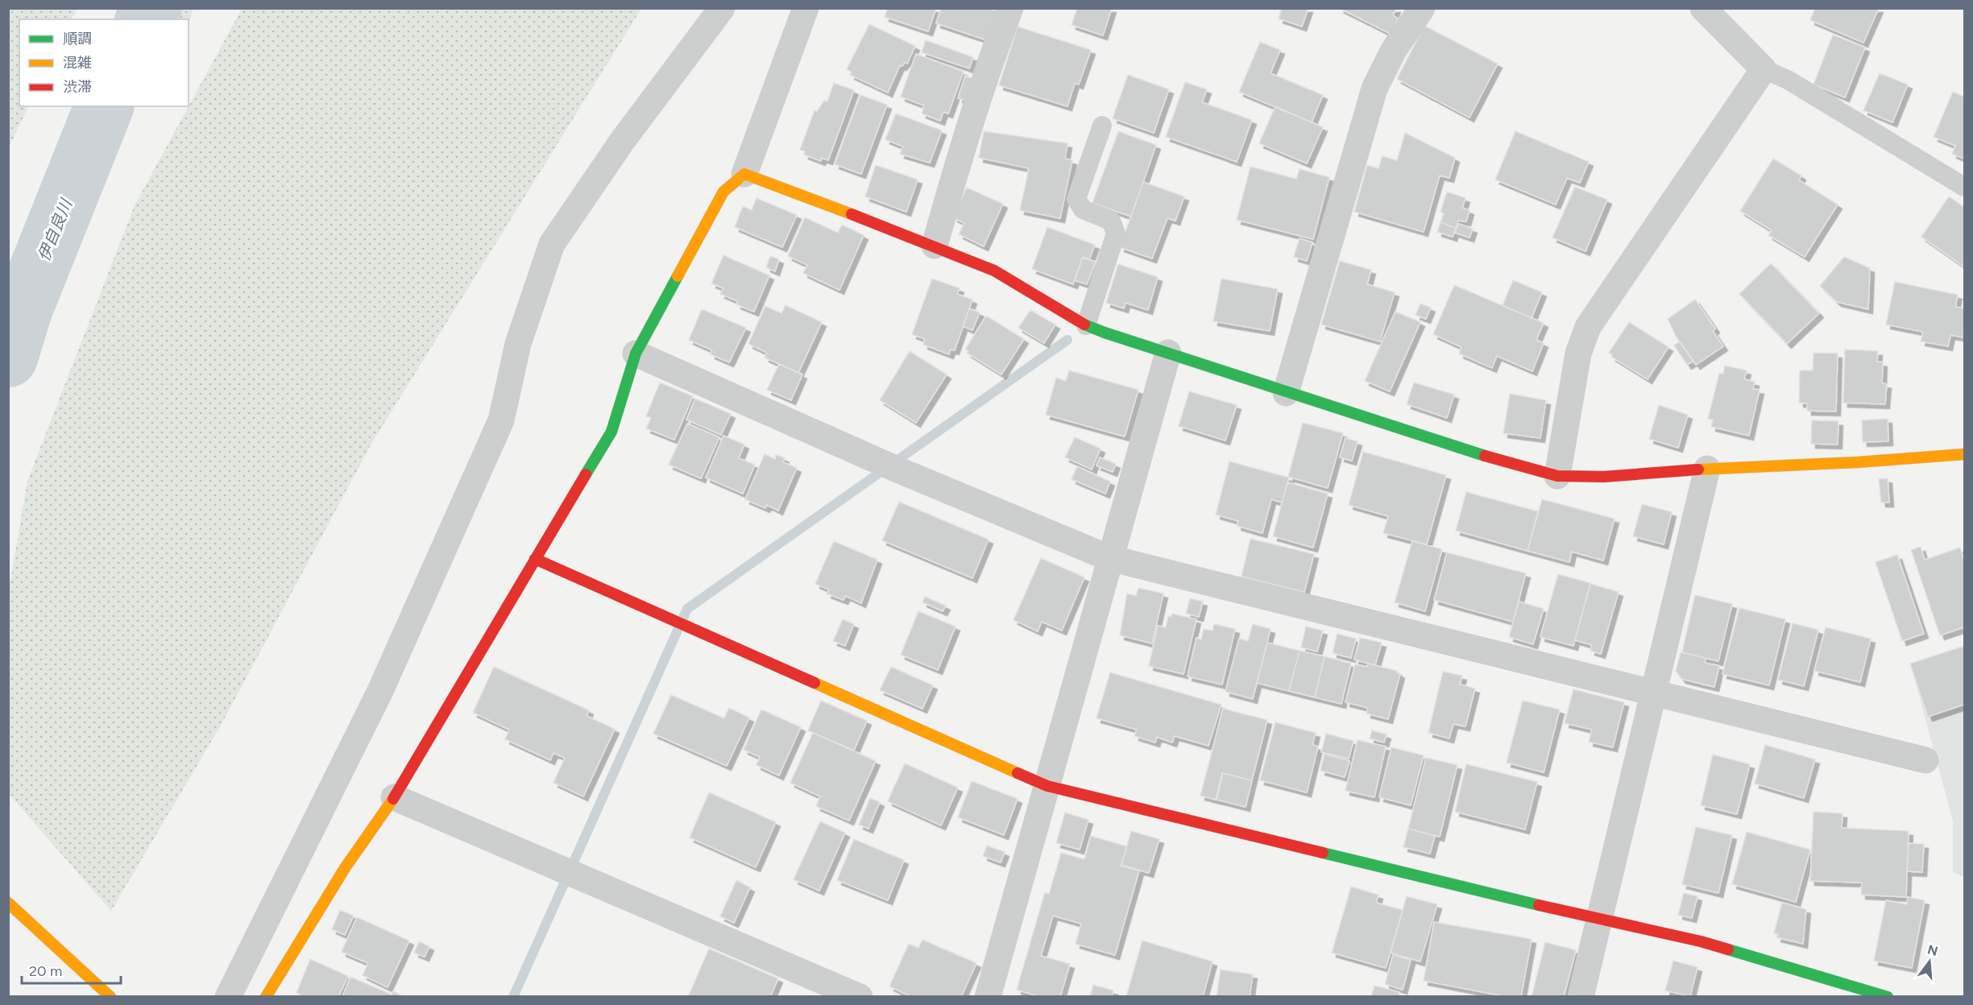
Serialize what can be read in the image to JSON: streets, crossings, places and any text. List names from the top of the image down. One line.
{"water":["伊自良川"],"legend":["順調","混雑","渋滞"],"scale_bar":"20 m","north":"top"}
